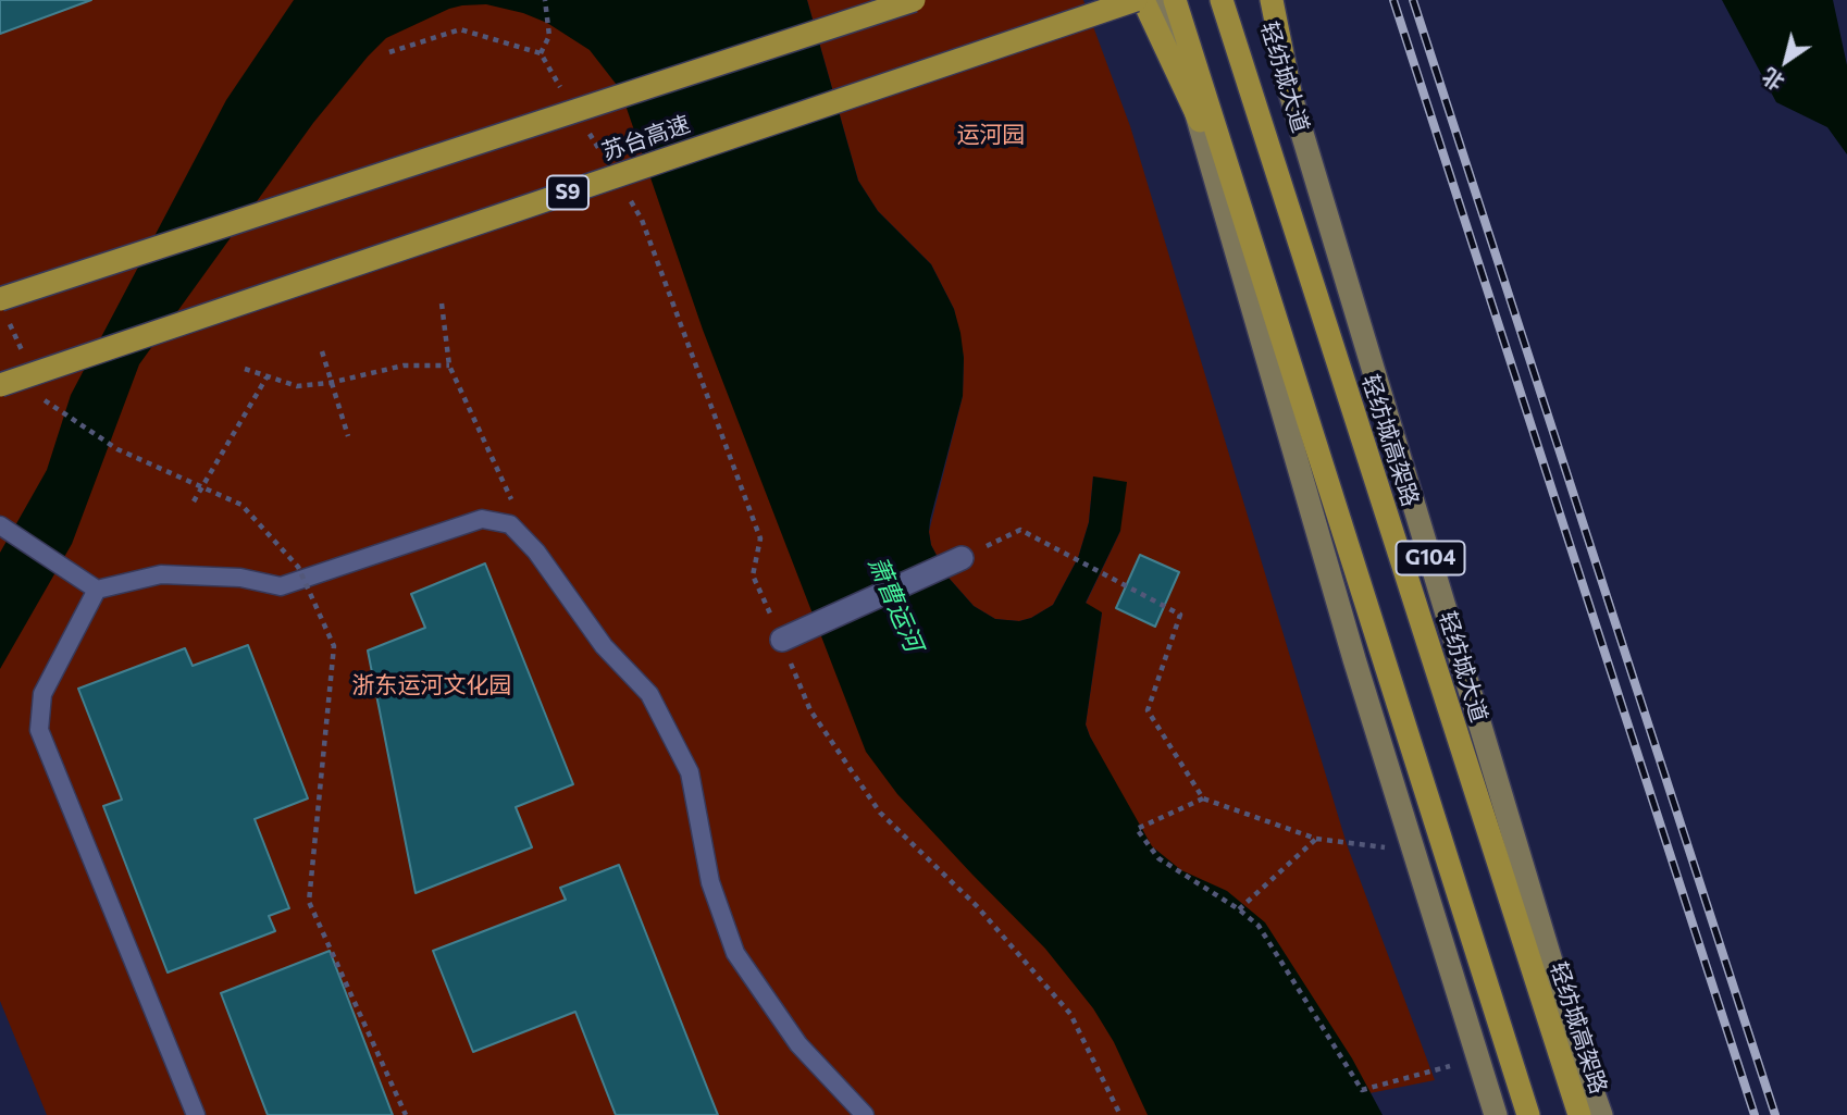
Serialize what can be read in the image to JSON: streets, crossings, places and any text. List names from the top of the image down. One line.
{"streets":{"highway":["苏台高速","S9","轻纺城高架路"],"main road":["轻纺城大道","G104"]},"water":["萧曹运河"],"parks":["运河园","浙东运河文化园"],"north":"bottom left"}
